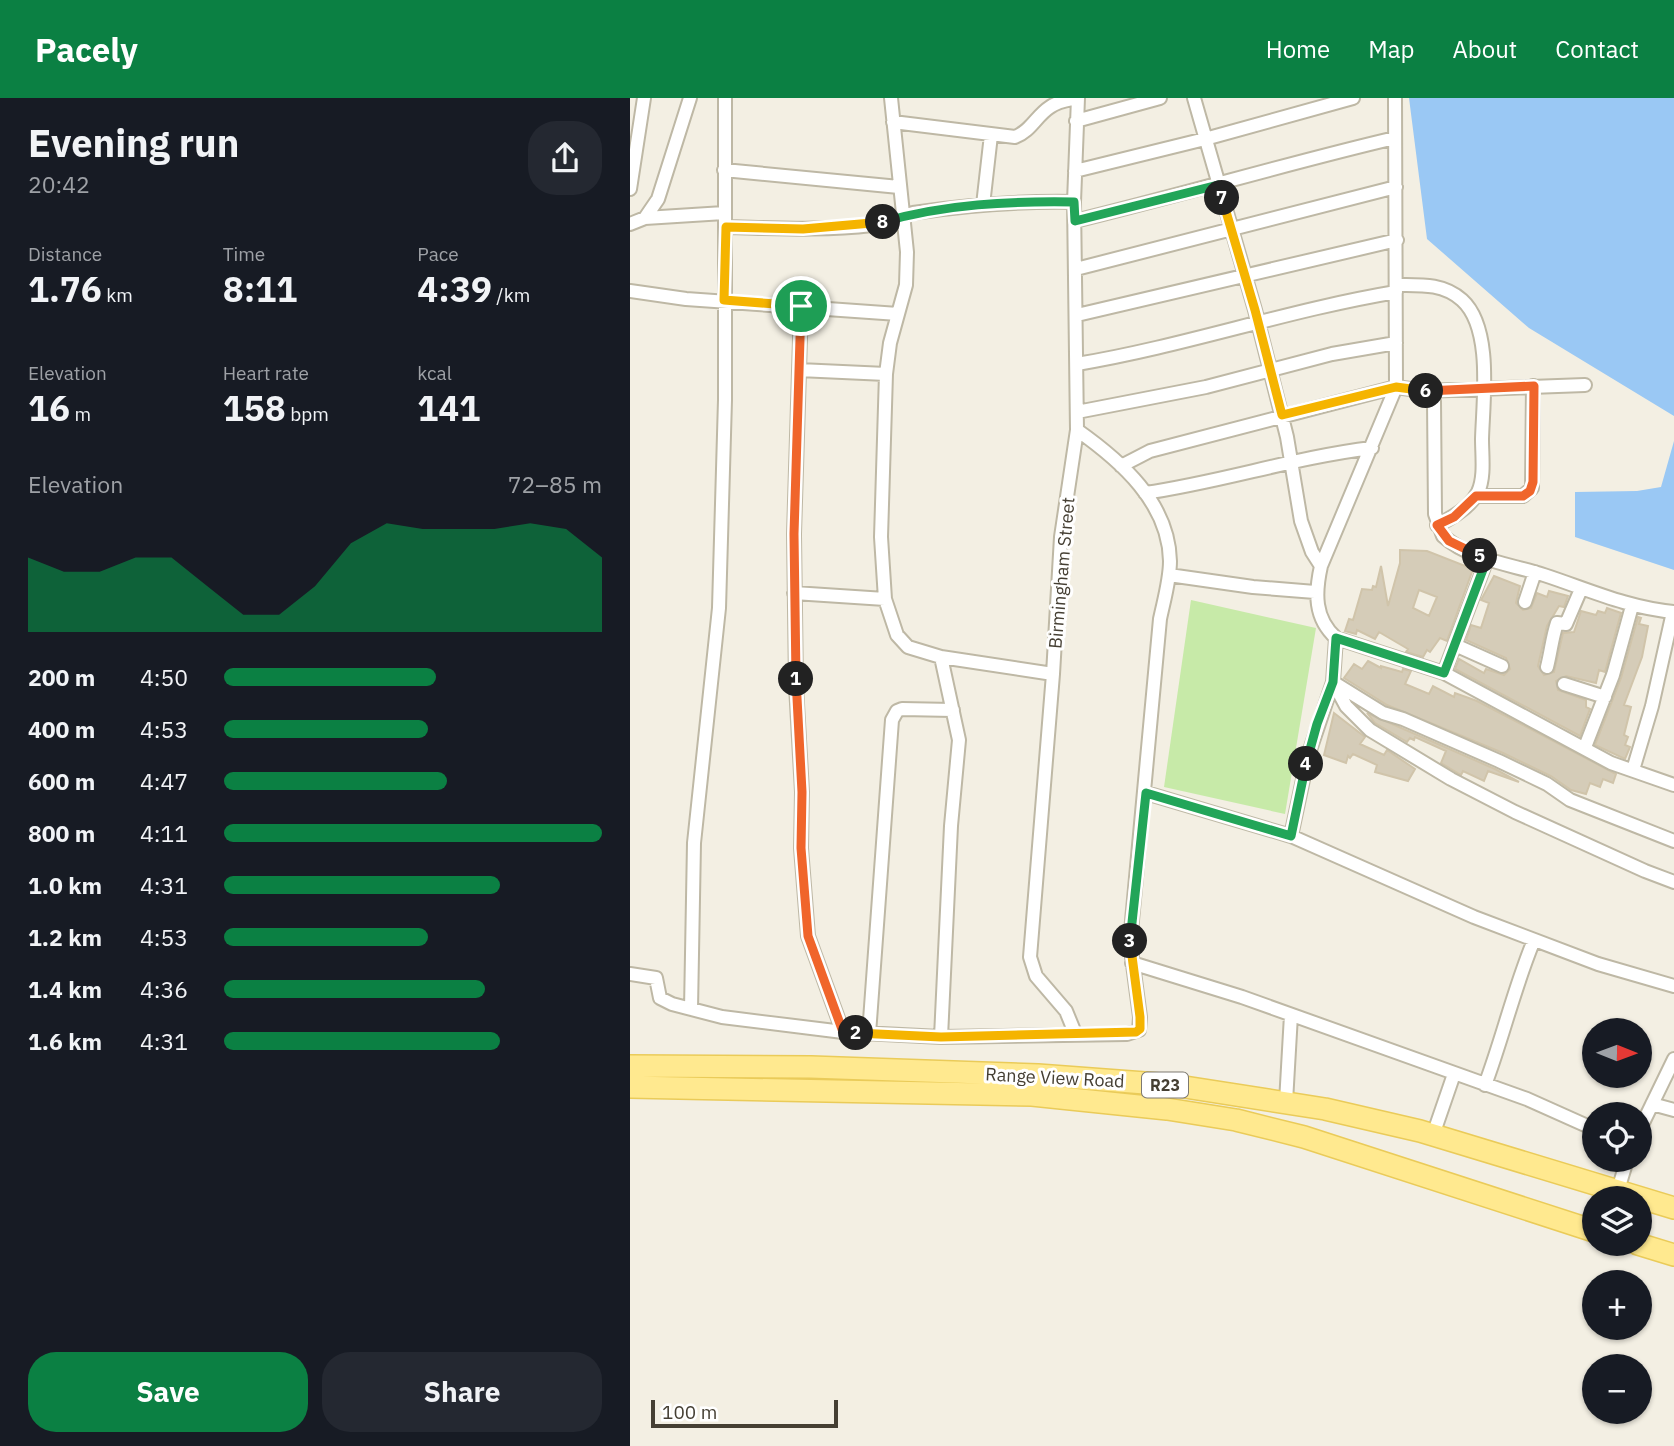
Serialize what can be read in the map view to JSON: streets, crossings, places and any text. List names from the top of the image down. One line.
{"streets":{"main road":["Range View Road","R23"],"street":["Birmingham Street"]},"scale_bar":"100 m","north":"right","page":{"header":"Pacely","nav":["Home","Map","About","Contact"],"heading":["Evening run","20:42"],"pins":["7","8","6","5","1","4","3","2"],"stats":[["Distance","1.76 km"],["Time","8:11"],["Pace","4:39 /km"],["Elevation","16 m"],["Heart rate","158 bpm"],["kcal","141"]],"chart":["Elevation","72–85 m"],"list":[{"name":"200 m","note":"4:50"},{"name":"400 m","note":"4:53"},{"name":"600 m","note":"4:47"},{"name":"800 m","note":"4:11"},{"name":"1.0 km","note":"4:31"},{"name":"1.2 km","note":"4:53"},{"name":"1.4 km","note":"4:36"},{"name":"1.6 km","note":"4:31"}],"map_buttons":["+","−"],"buttons":["Save","Share"],"scale":"100 m"}}
